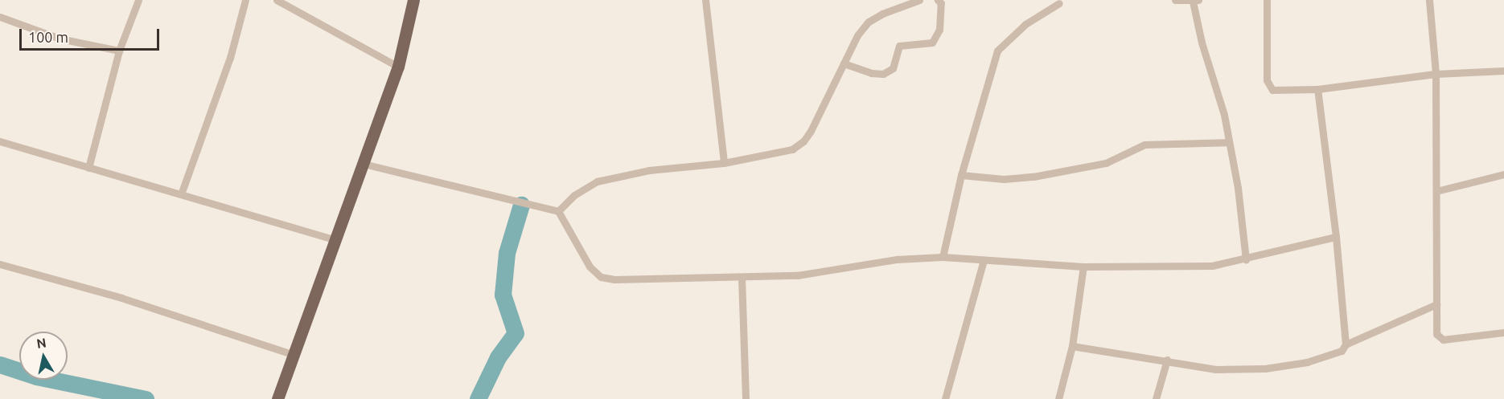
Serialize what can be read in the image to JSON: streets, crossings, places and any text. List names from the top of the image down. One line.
{"scale_bar":"100 m","north":"top"}
